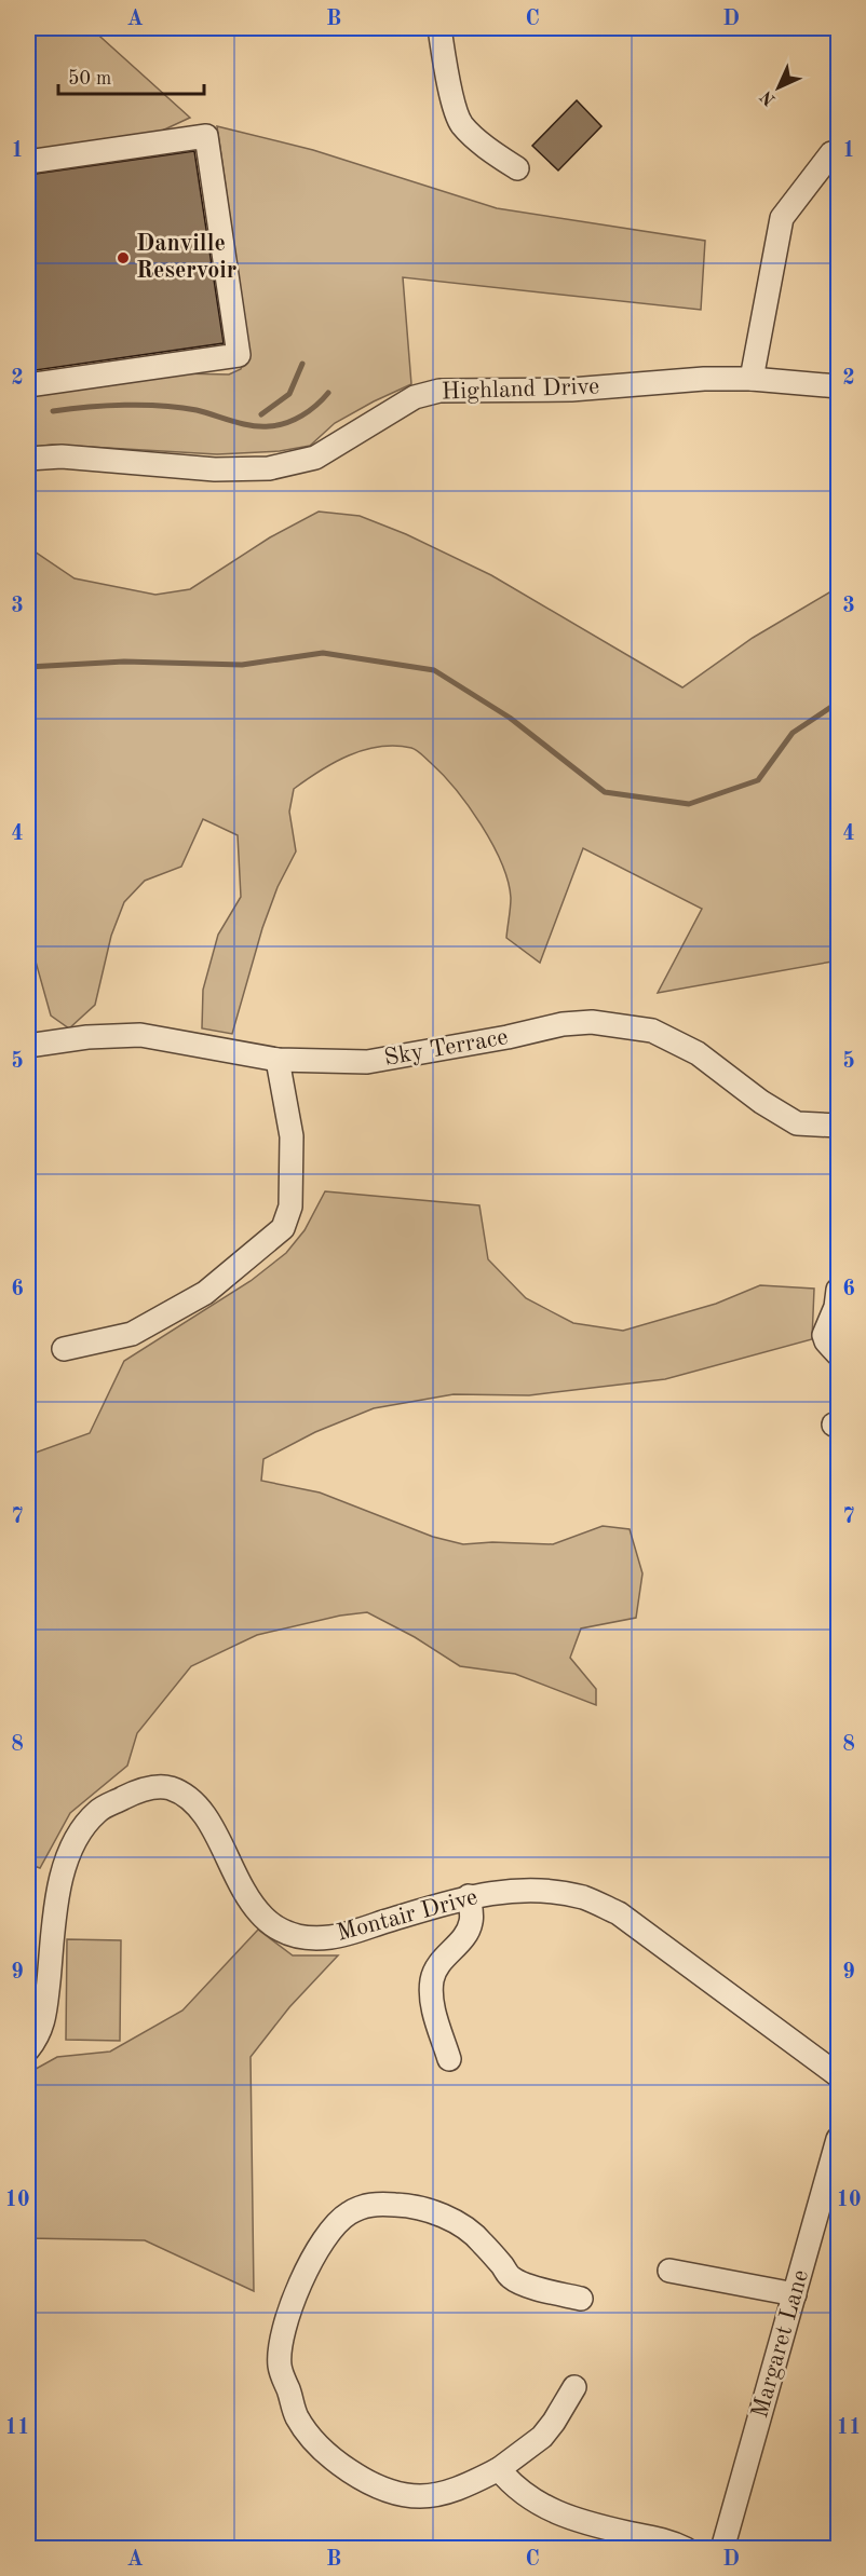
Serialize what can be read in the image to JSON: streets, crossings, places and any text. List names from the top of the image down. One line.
{"streets":{"street":["Highland Drive","Sky Terrace","Montair Drive","Margaret Lane"]},"places":["Danville Reservoir"],"scale_bar":"50 m","north":"bottom left","grid":{"columns":["A","B","C","D"],"rows":["1","2","3","4","5","6","7","8","9","10","11"]}}
